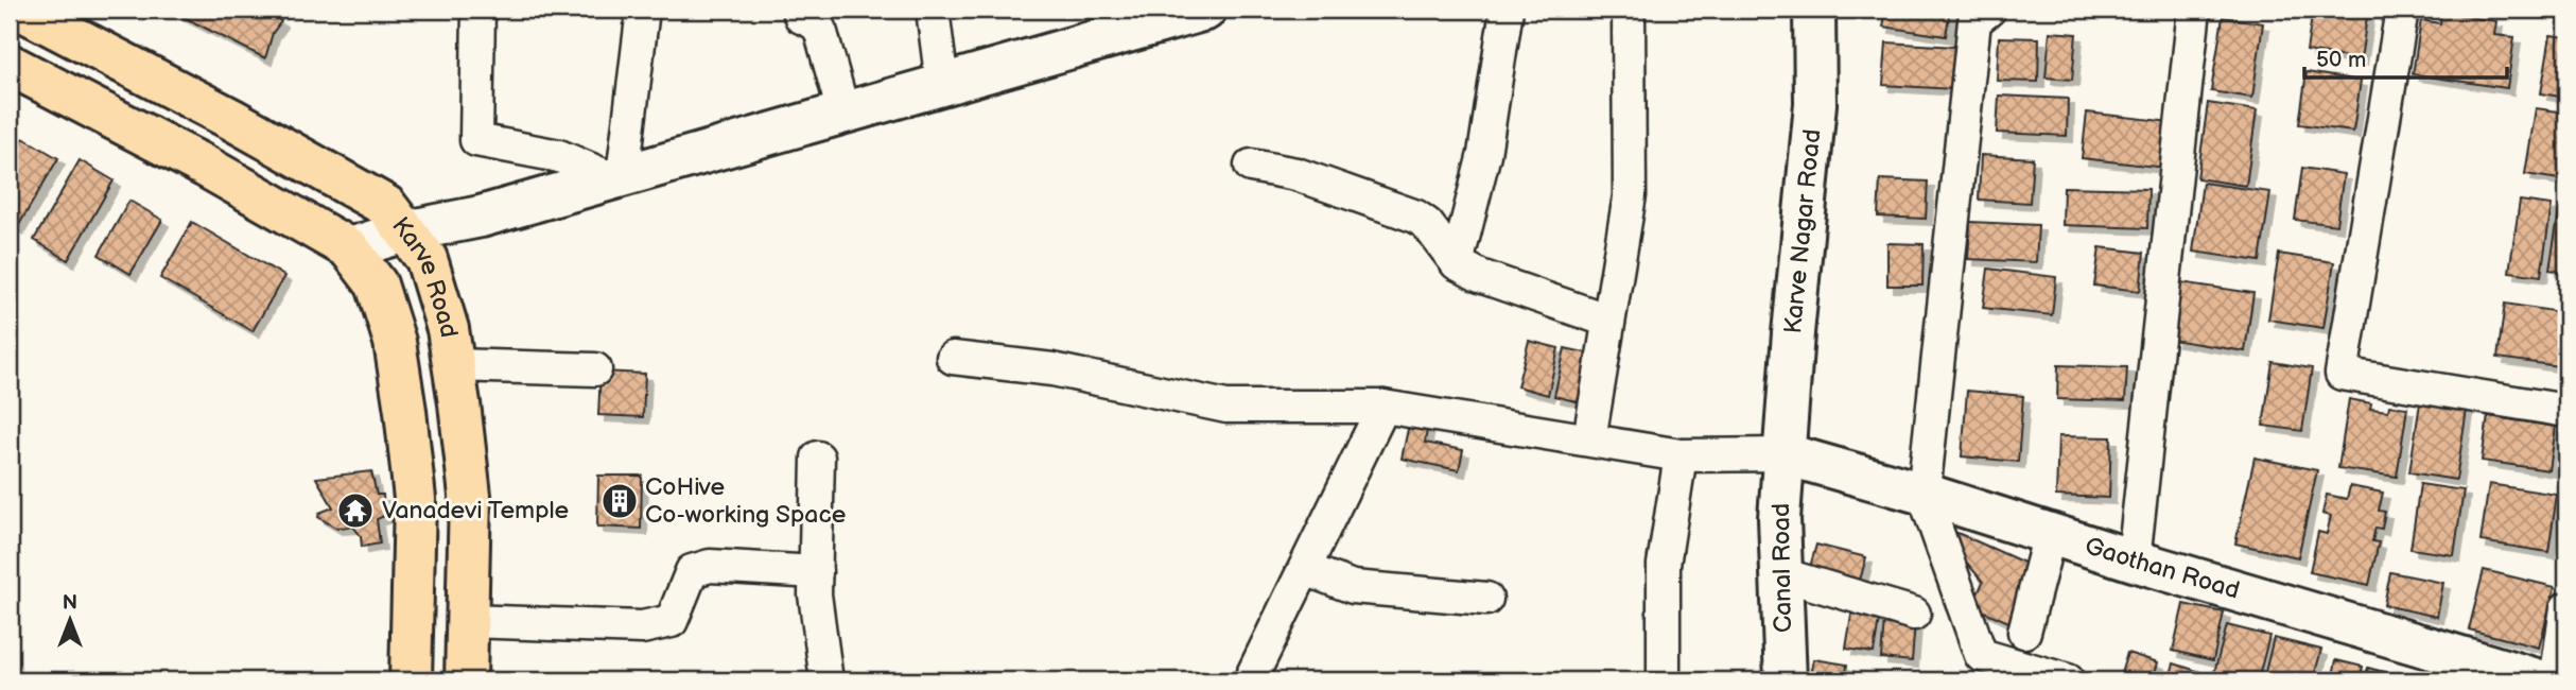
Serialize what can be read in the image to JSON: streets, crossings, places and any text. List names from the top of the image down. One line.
{"streets":{"main road":["Karve Road"],"street":["Karve Nagar Road","Canal Road","Gaothan Road"]},"crossings":[["Karve Nagar Road","Canal Road"],["Karve Nagar Road","Gaothan Road"],["Canal Road","Gaothan Road"]],"places":{"building":["CoHive Co-working Space"],"temple":["Vanadevi Temple"]},"scale_bar":"50 m","north":"top"}
